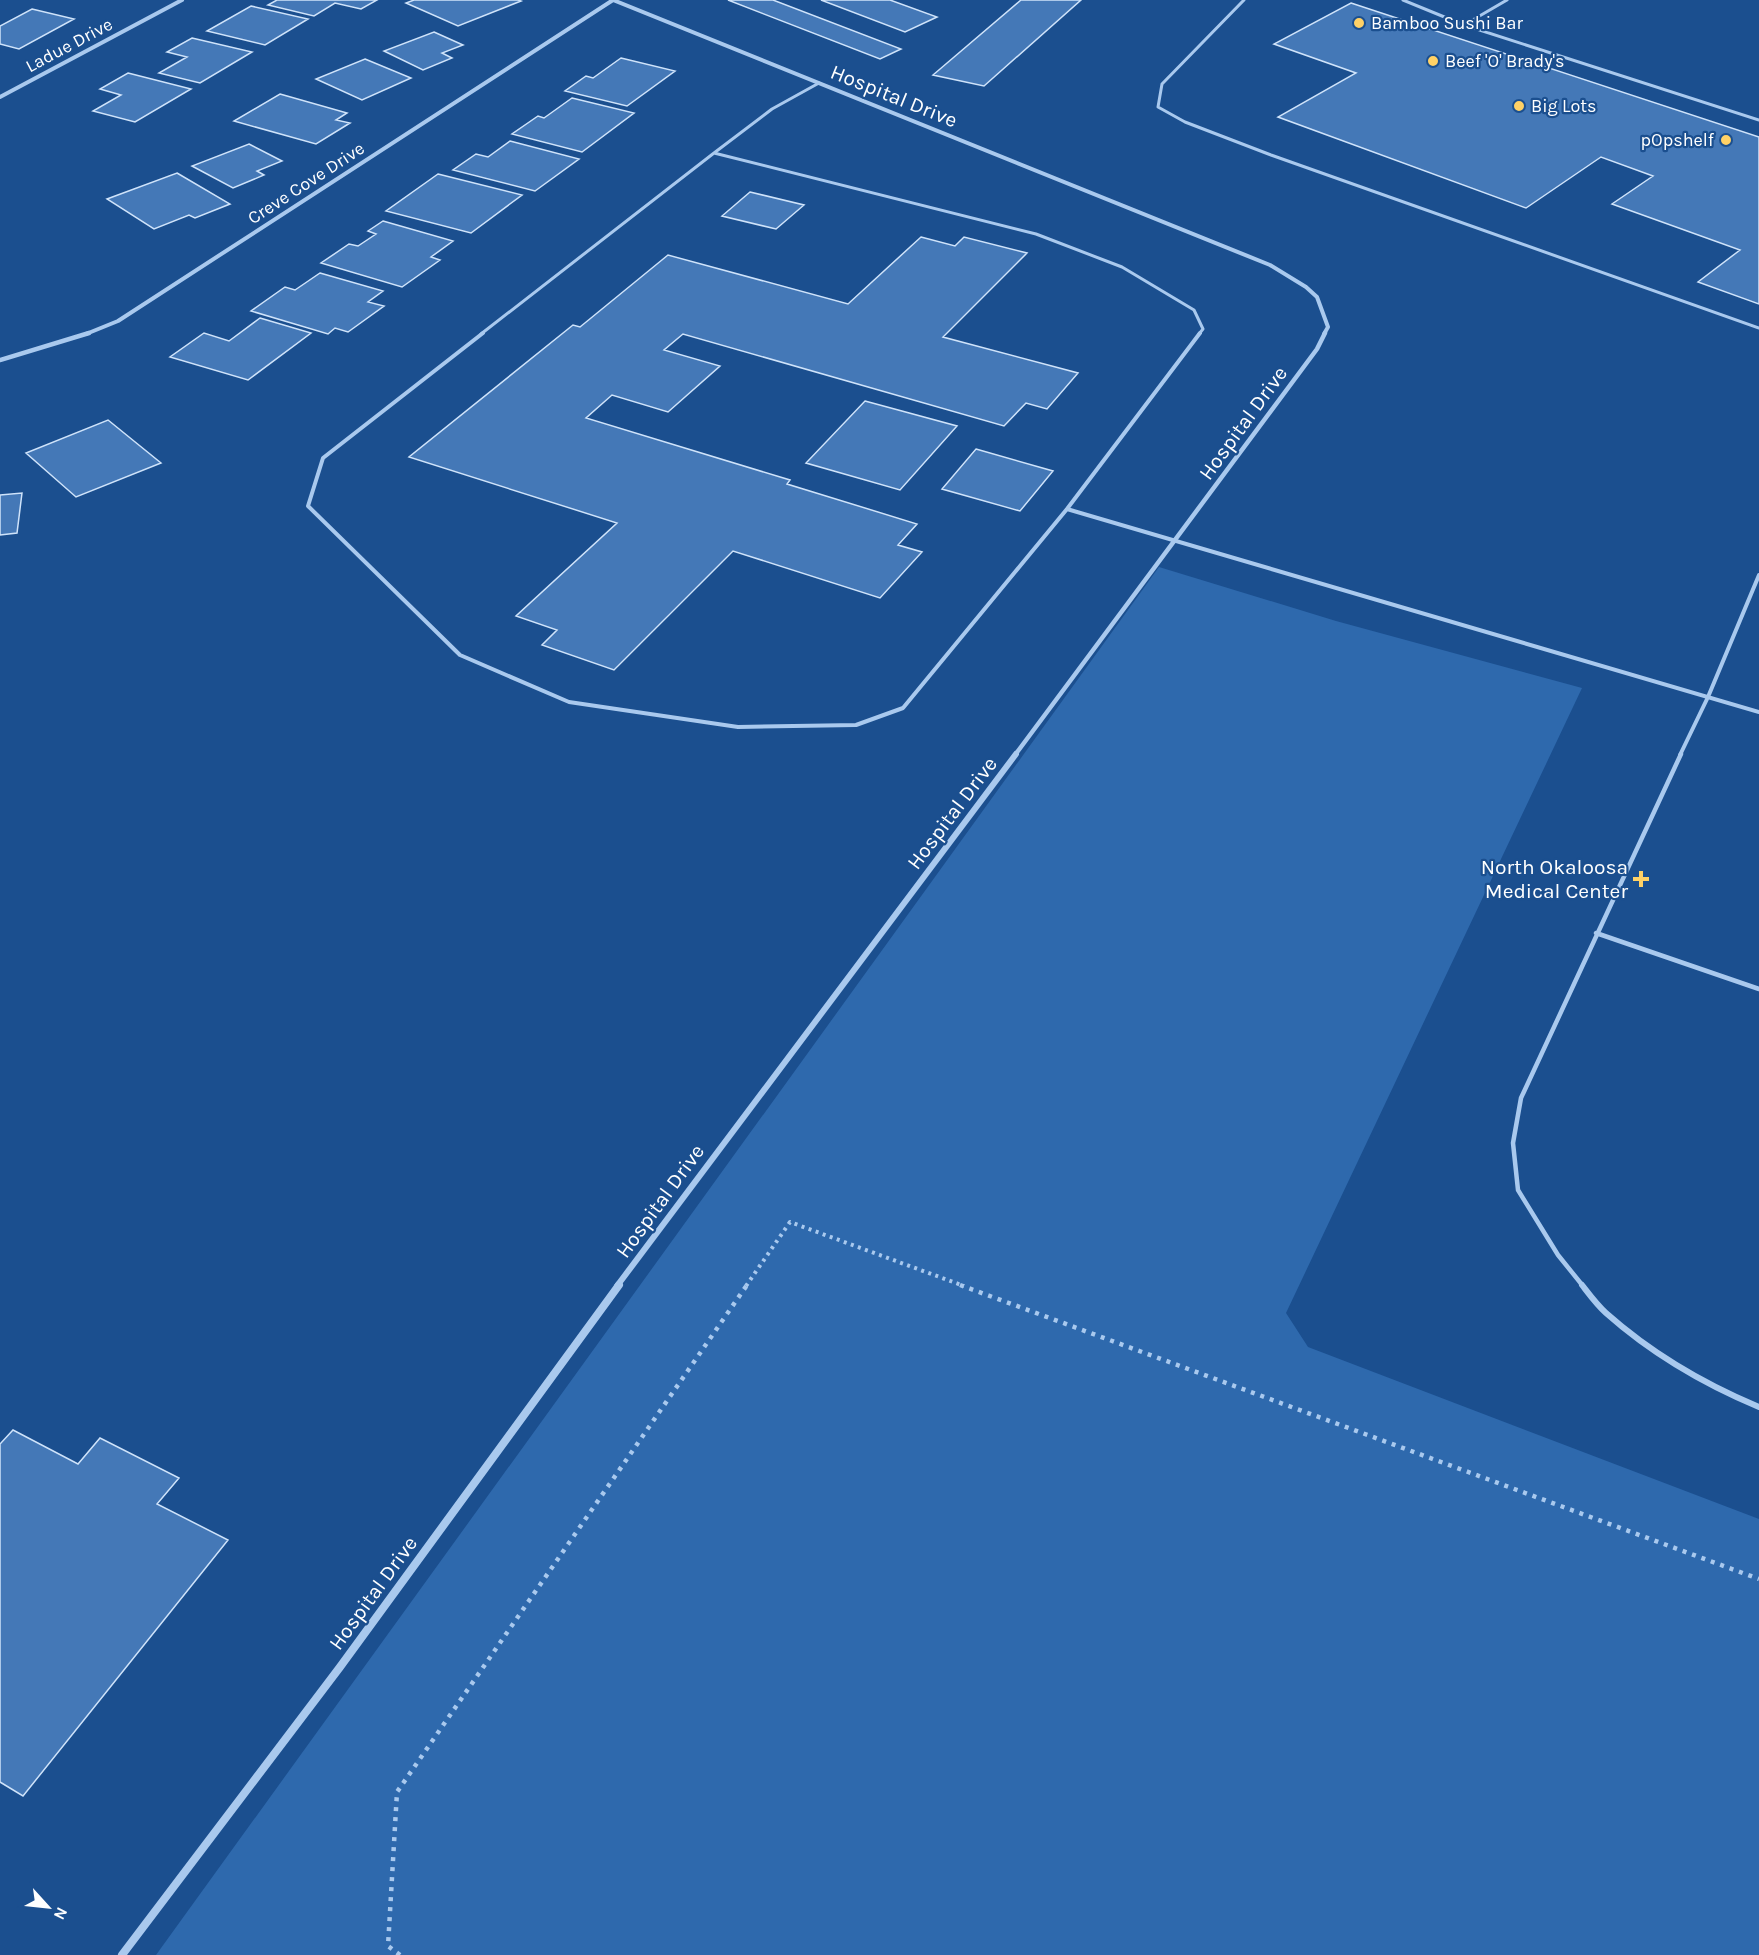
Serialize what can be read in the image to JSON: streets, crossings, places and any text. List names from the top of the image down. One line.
{"streets":{"street":["Ladue Drive","Hospital Drive","Creve Cove Drive"]},"crossings":[["Hospital Drive","Creve Cove Drive"]],"places":{"other":["Bamboo Sushi Bar","Beef 'O' Brady's","Big Lots","pOpshelf"],"health":["North Okaloosa Medical Center"]},"north":"bottom right"}
